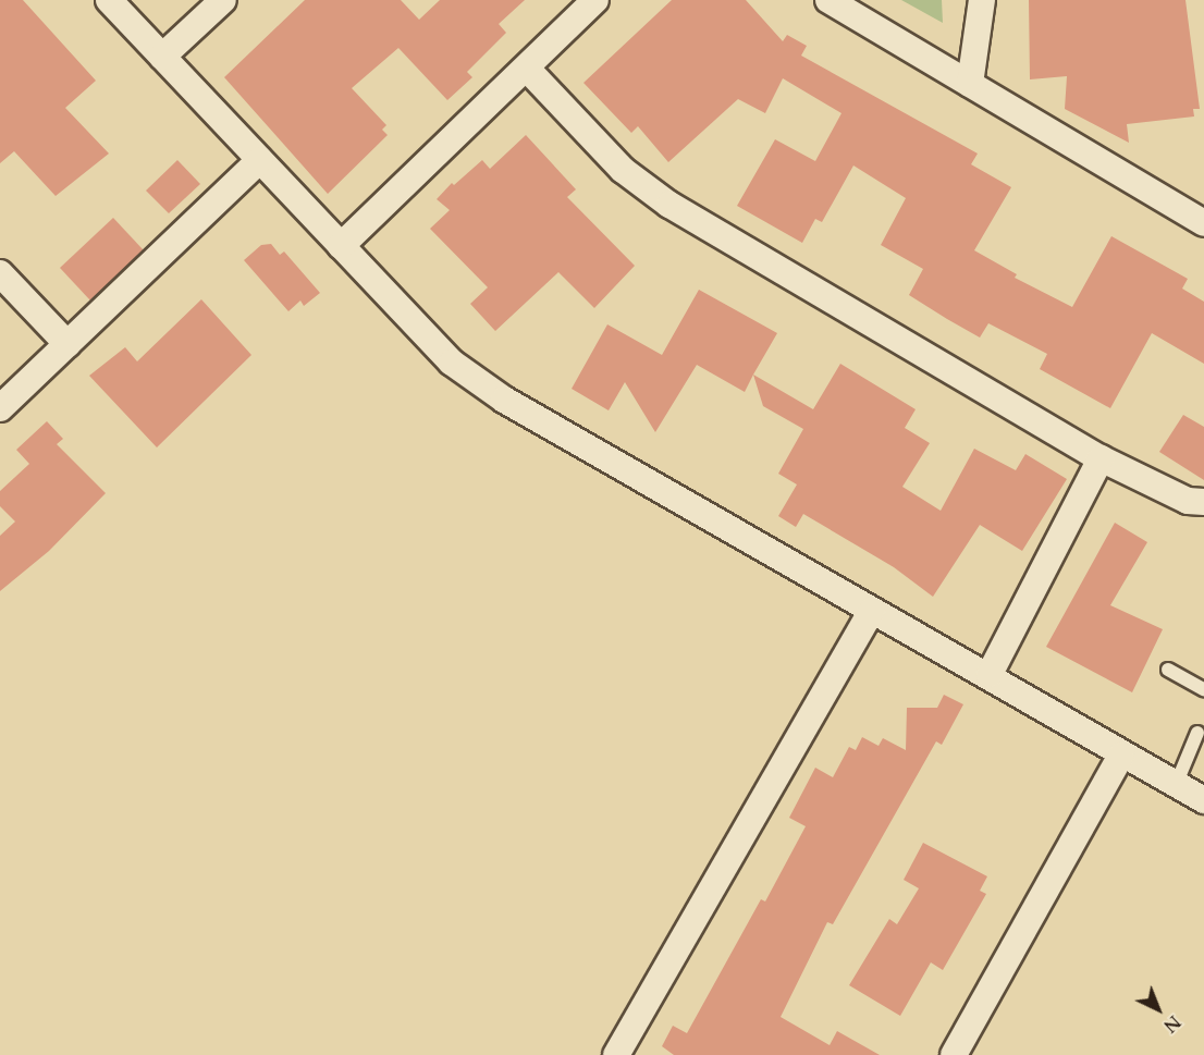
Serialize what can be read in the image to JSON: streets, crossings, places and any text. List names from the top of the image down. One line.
{"north":"bottom right"}
